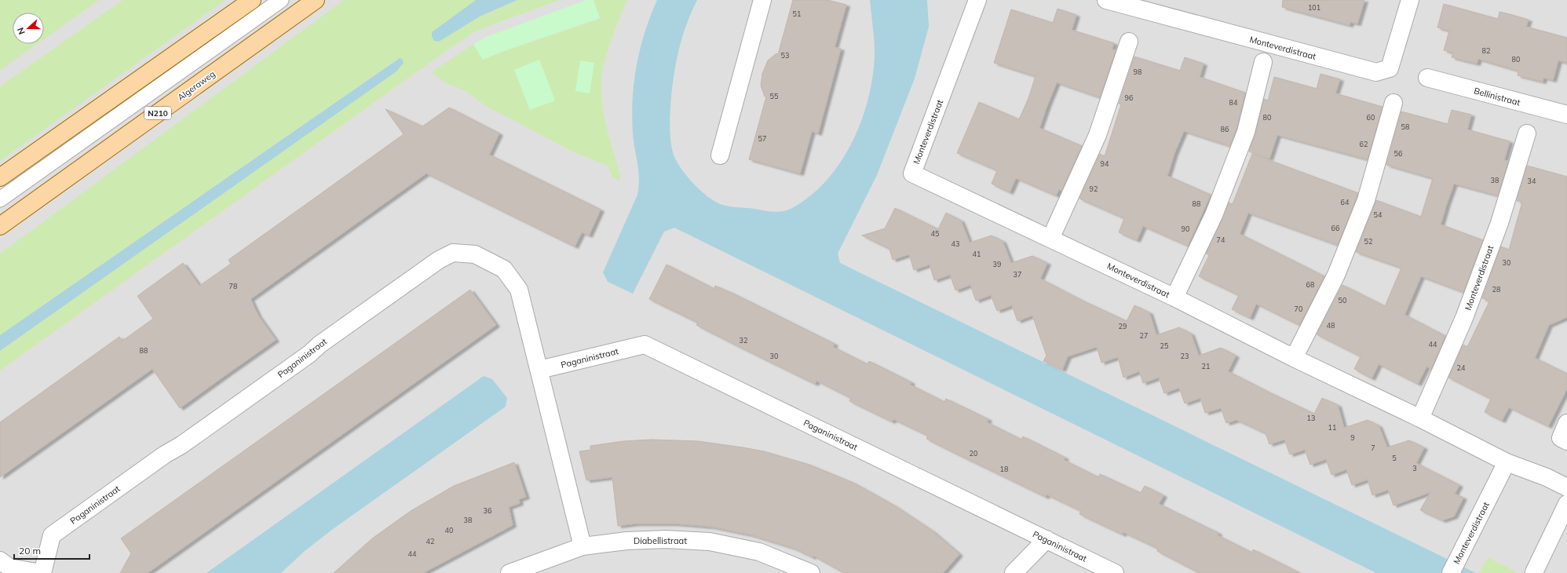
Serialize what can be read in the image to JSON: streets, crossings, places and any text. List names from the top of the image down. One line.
{"streets":{"main road":["Algeraweg","N210"],"street":["Monteverdistraat","Bellinistraat","Paganinistraat","Diabellistraat"]},"crossings":[["Paganinistraat","Diabellistraat"]],"house_numbers":["101","51","82","53","80","98","55","96","84","80","60","58","86","57","62","56","94","38","34","92","64","88","54","66","90","45","74","52","43","41","30","39","37","68","78","28","50","70","48","29","27","32","44","25","88","30","23","21","24","13","11","9","7","20","5","3","18","36","38","40","42","44"],"scale_bar":"20 m","north":"left"}
